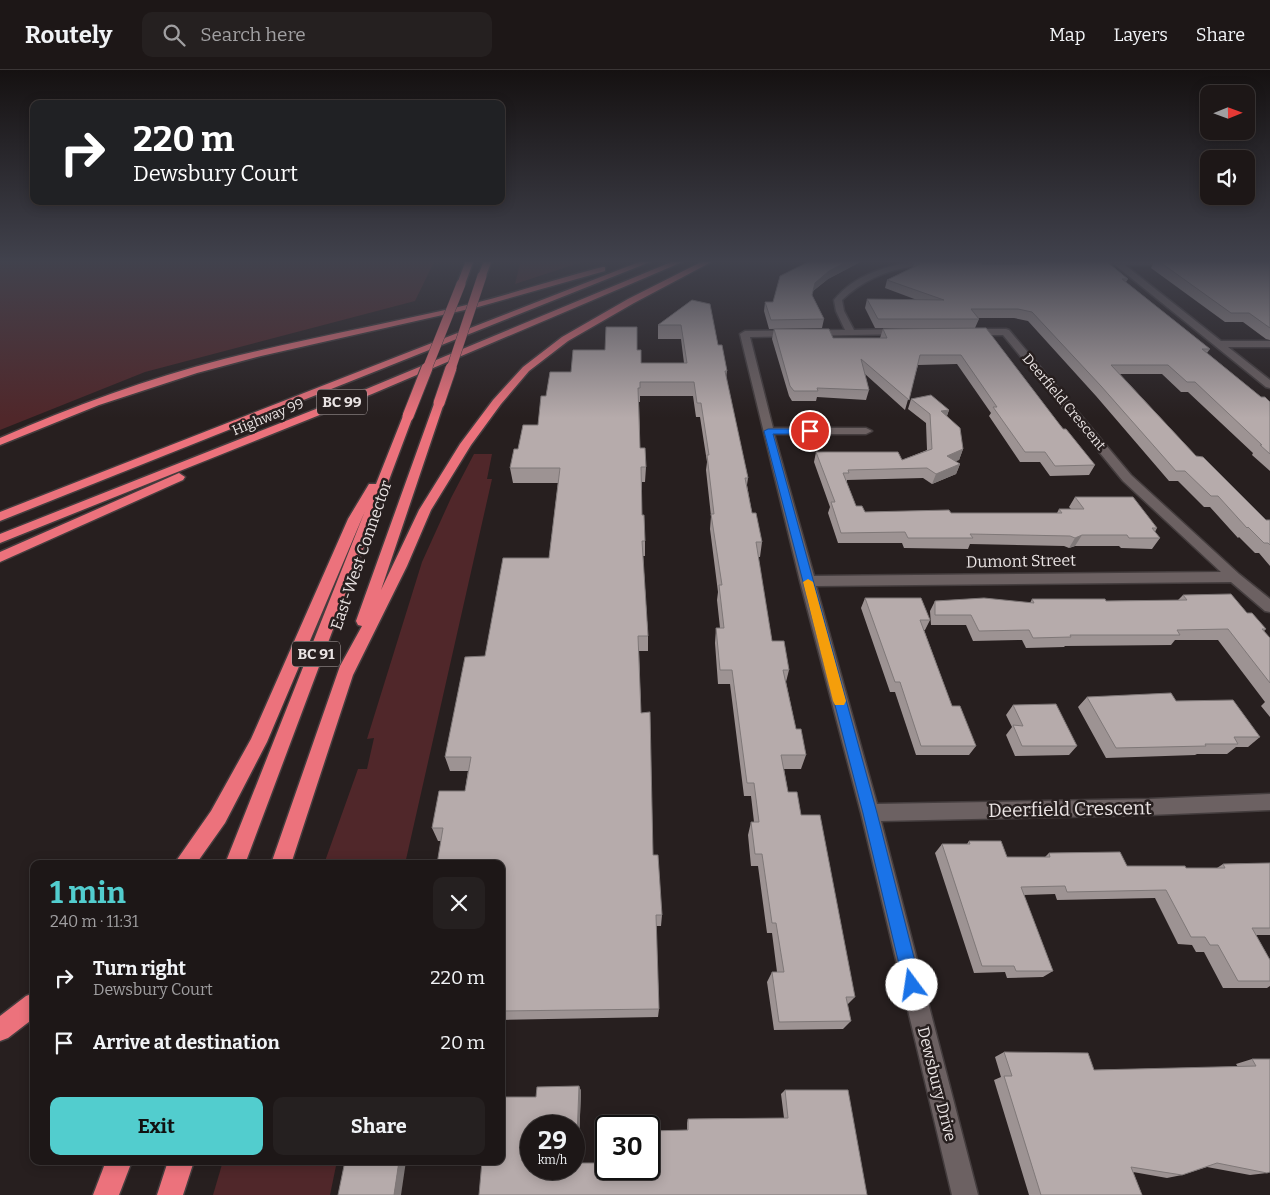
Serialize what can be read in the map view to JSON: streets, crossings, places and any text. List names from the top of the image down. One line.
{"streets":{"highway":["BC 99","Highway 99","East-West Connector","BC 91"],"street":["Deerfield Crescent","Dumont Street","Dewsbury Drive"]},"crossings":[["Deerfield Crescent","Dumont Street"],["Deerfield Crescent","Dewsbury Drive"],["Dumont Street","Dewsbury Drive"]],"north":"right","page":{"header":"Routely","search":"Search here","nav":["Map","Layers","Share"],"turn":["220 m","Dewsbury Court"],"heading":["1 min","240 m · 11:31"],"list":[{"name":"Turn right","note":"Dewsbury Court","value":"220 m"},{"name":"Arrive at destination","value":"20 m"}],"buttons":["Exit","Share"],"speed":"29 km/h","limit":"30"}}
